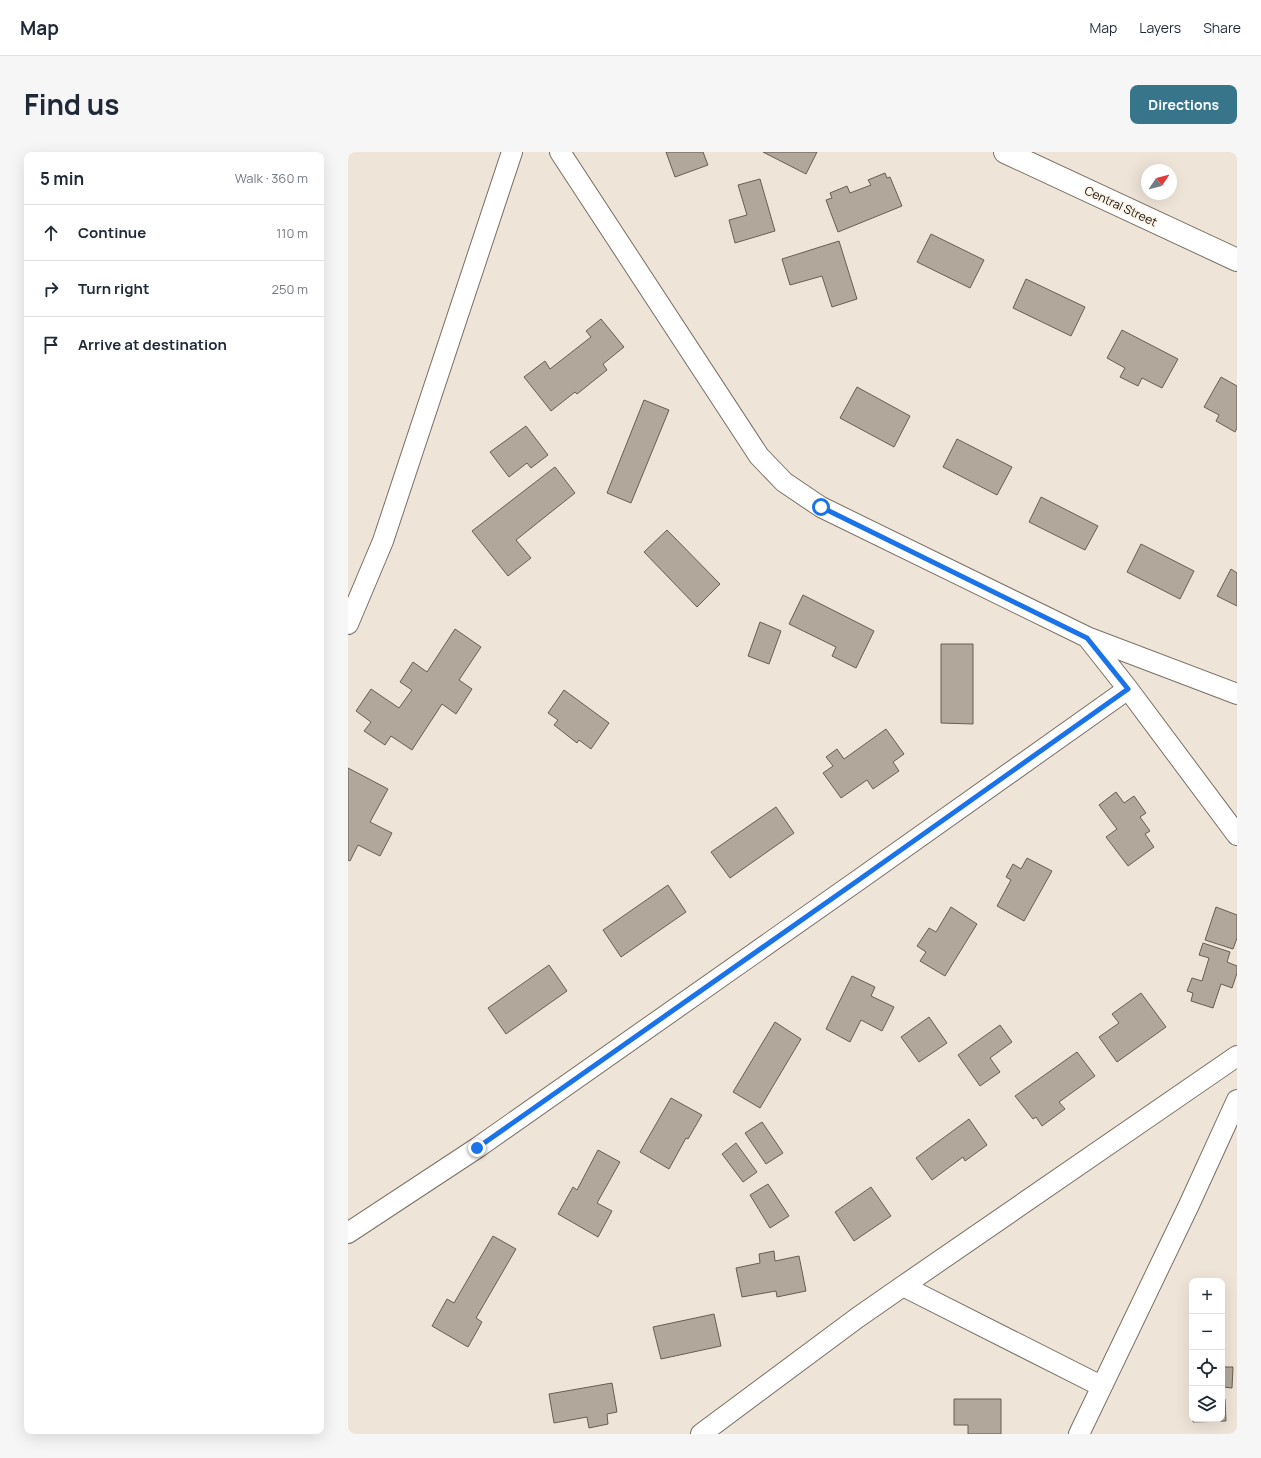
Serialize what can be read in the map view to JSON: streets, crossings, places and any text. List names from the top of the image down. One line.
{"streets":{"street":["Central Street"]},"north":"top right","page":{"header":"Map","nav":["Map","Layers","Share"],"title":"Find us","buttons":"Directions","heading":["5 min","Walk · 360 m"],"list":[["Continue","110 m"],["Turn right","250 m"],"Arrive at destination"],"map_buttons":["+","−"]}}
